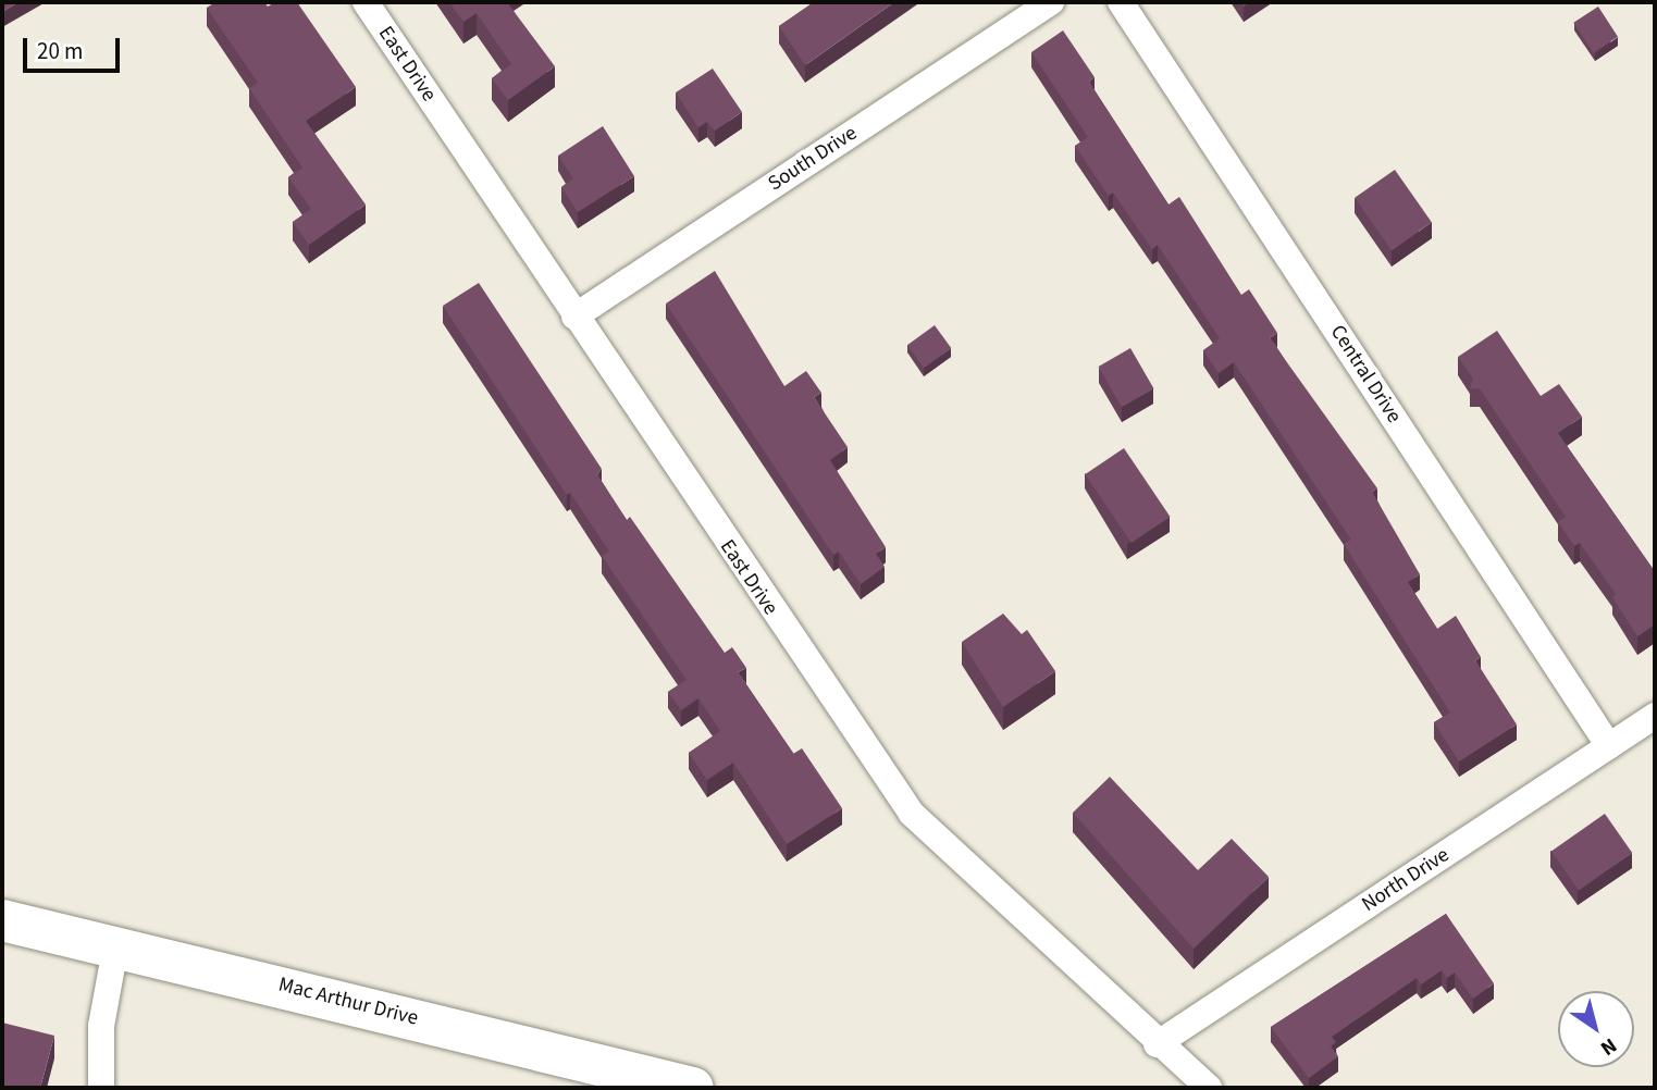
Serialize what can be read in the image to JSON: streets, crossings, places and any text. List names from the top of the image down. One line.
{"streets":{"main road":["Mac Arthur Drive"],"street":["East Drive","South Drive","Central Drive","North Drive"]},"crossings":[["East Drive","South Drive"],["East Drive","North Drive"],["Central Drive","North Drive"]],"scale_bar":"20 m","north":"bottom right"}
